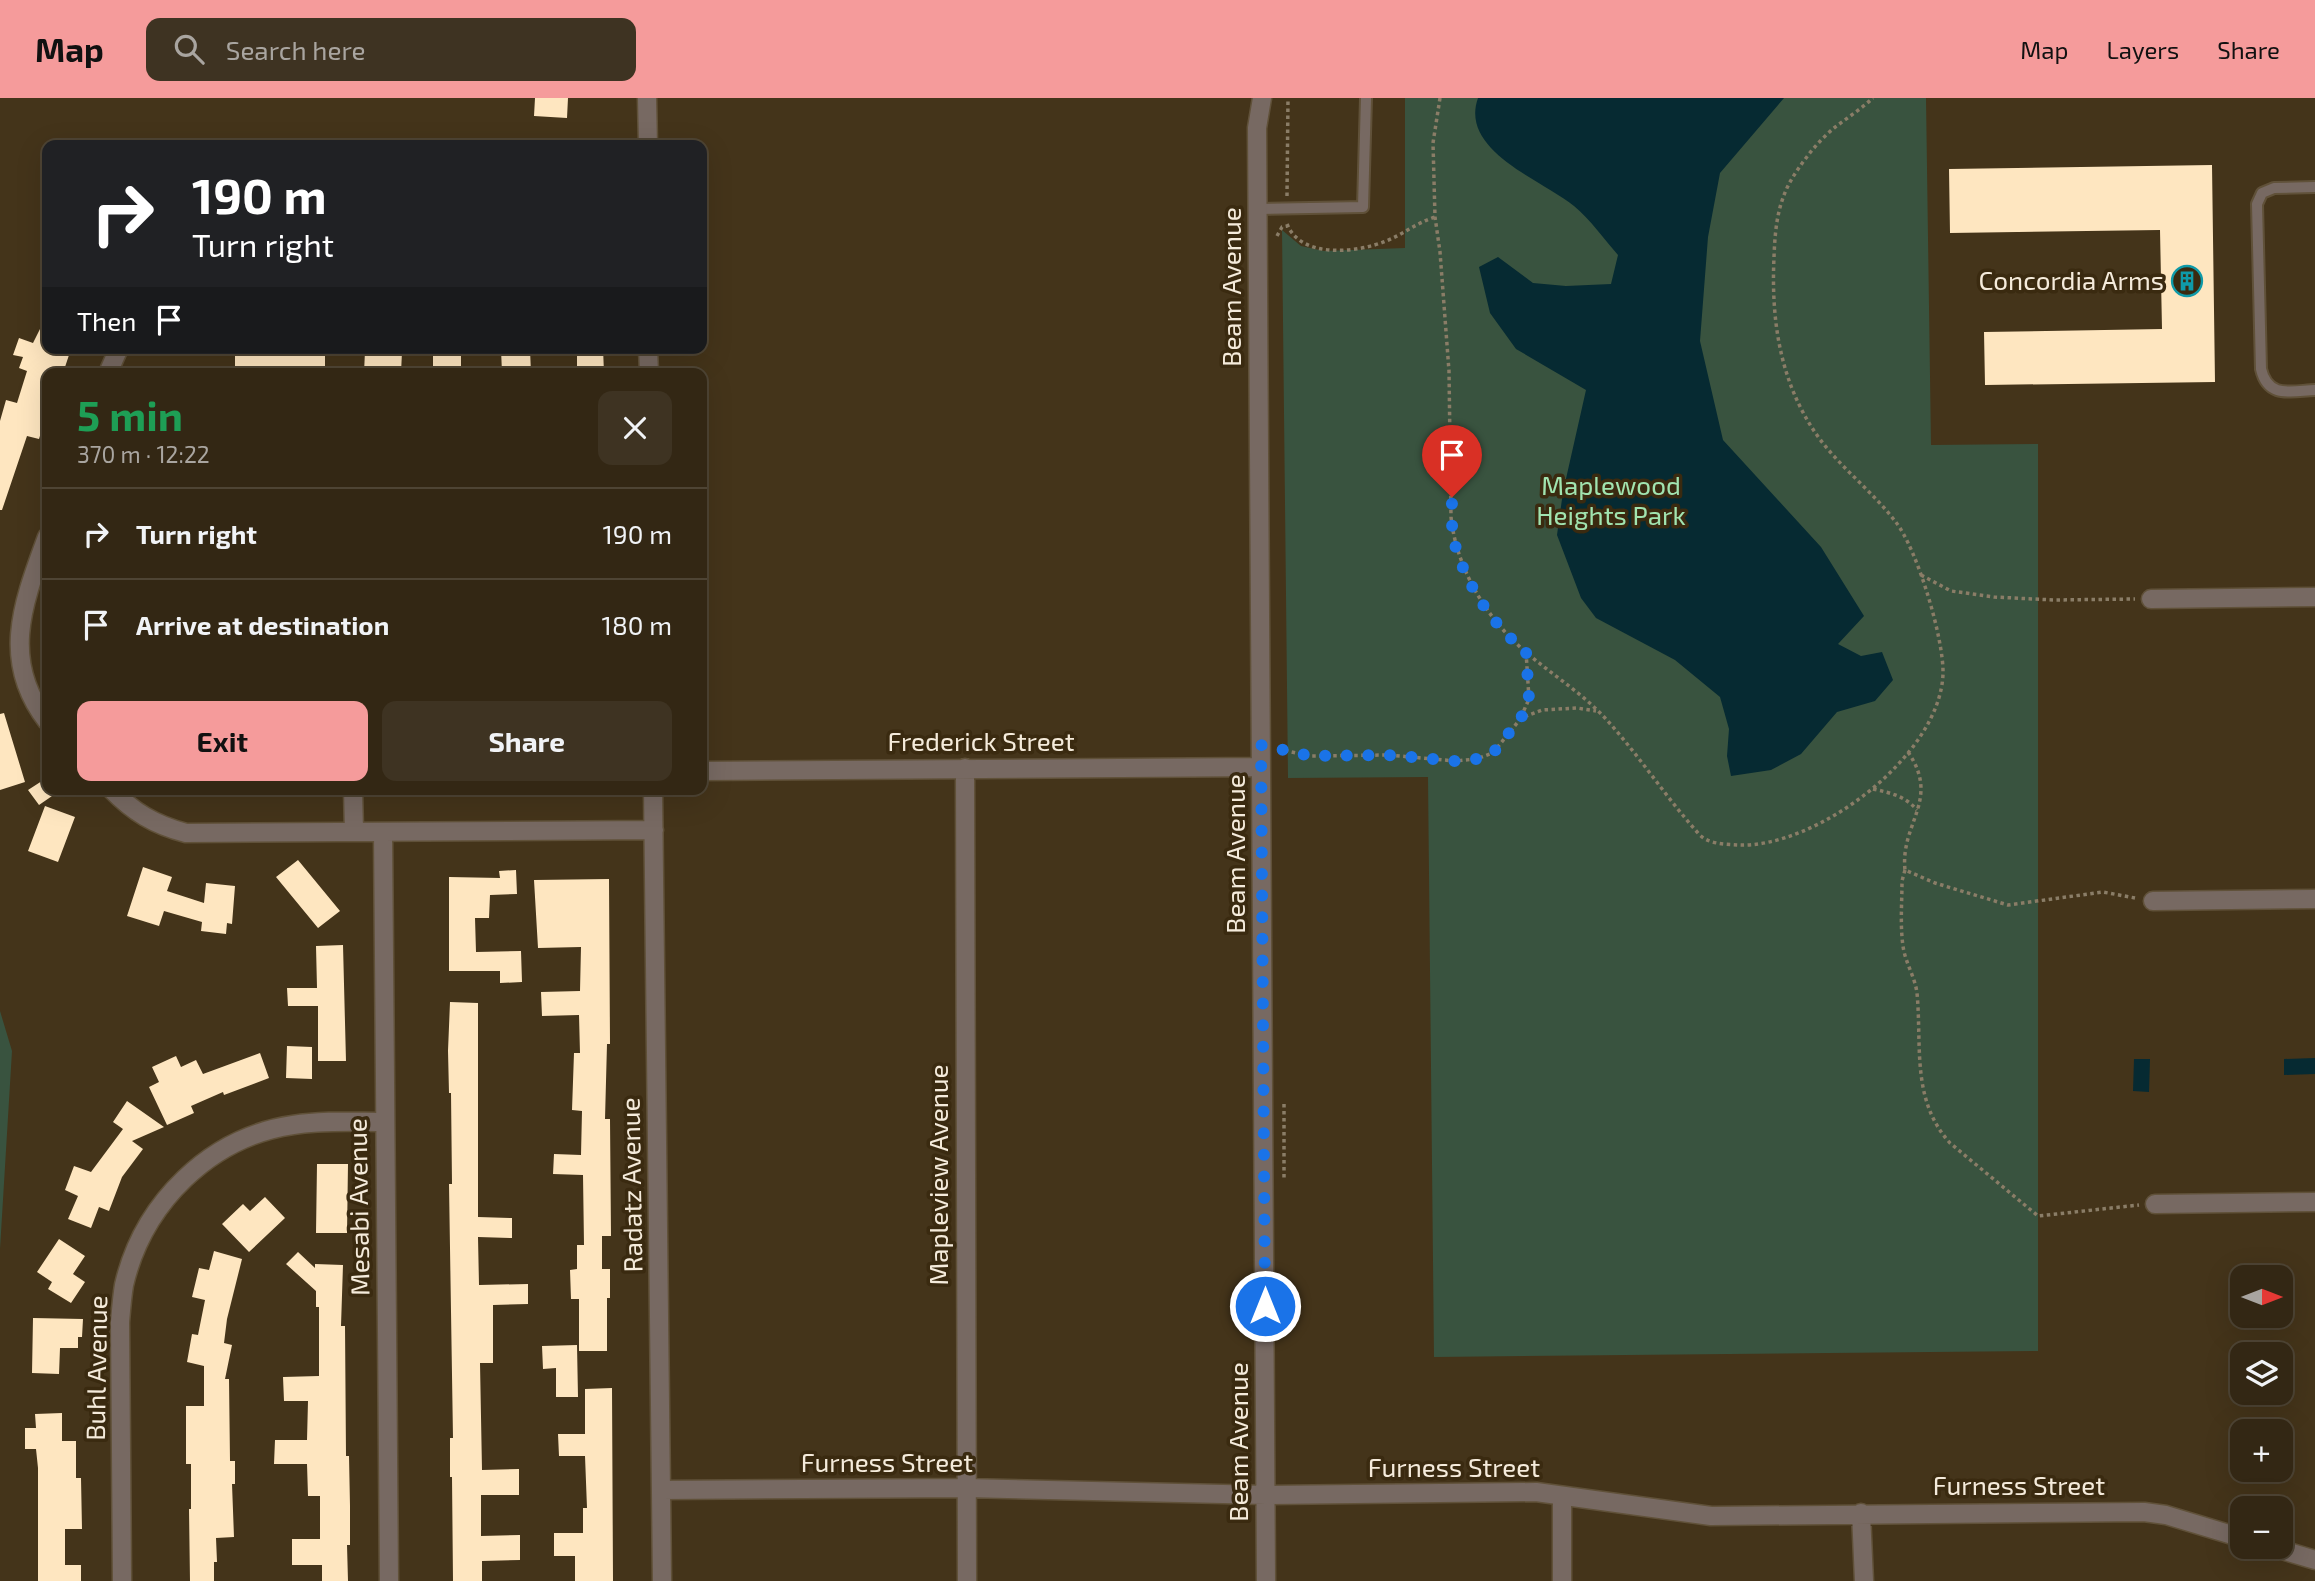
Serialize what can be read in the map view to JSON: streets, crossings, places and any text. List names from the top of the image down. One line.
{"streets":{"street":["Beam Avenue","Frederick Street","Mapleview Avenue","Radatz Avenue","Mesabi Avenue","Buhl Avenue","Furness Street"]},"crossings":[["Beam Avenue","Frederick Street"],["Beam Avenue","Furness Street"],["Frederick Street","Mapleview Avenue"],["Mapleview Avenue","Furness Street"],["Radatz Avenue","Furness Street"],["Mesabi Avenue","Buhl Avenue"]],"parks":["Maplewood Heights Park"],"places":{"building":["Concordia Arms"]},"north":"right","page":{"header":"Map","search":"Search here","nav":["Map","Layers","Share"],"turn":["190 m","Turn right"],"then":"Then","heading":["5 min","370 m · 12:22"],"list":[{"name":"Turn right","value":"190 m"},{"name":"Arrive at destination","value":"180 m"}],"buttons":["Exit","Share"],"map_buttons":["+","−"]}}
